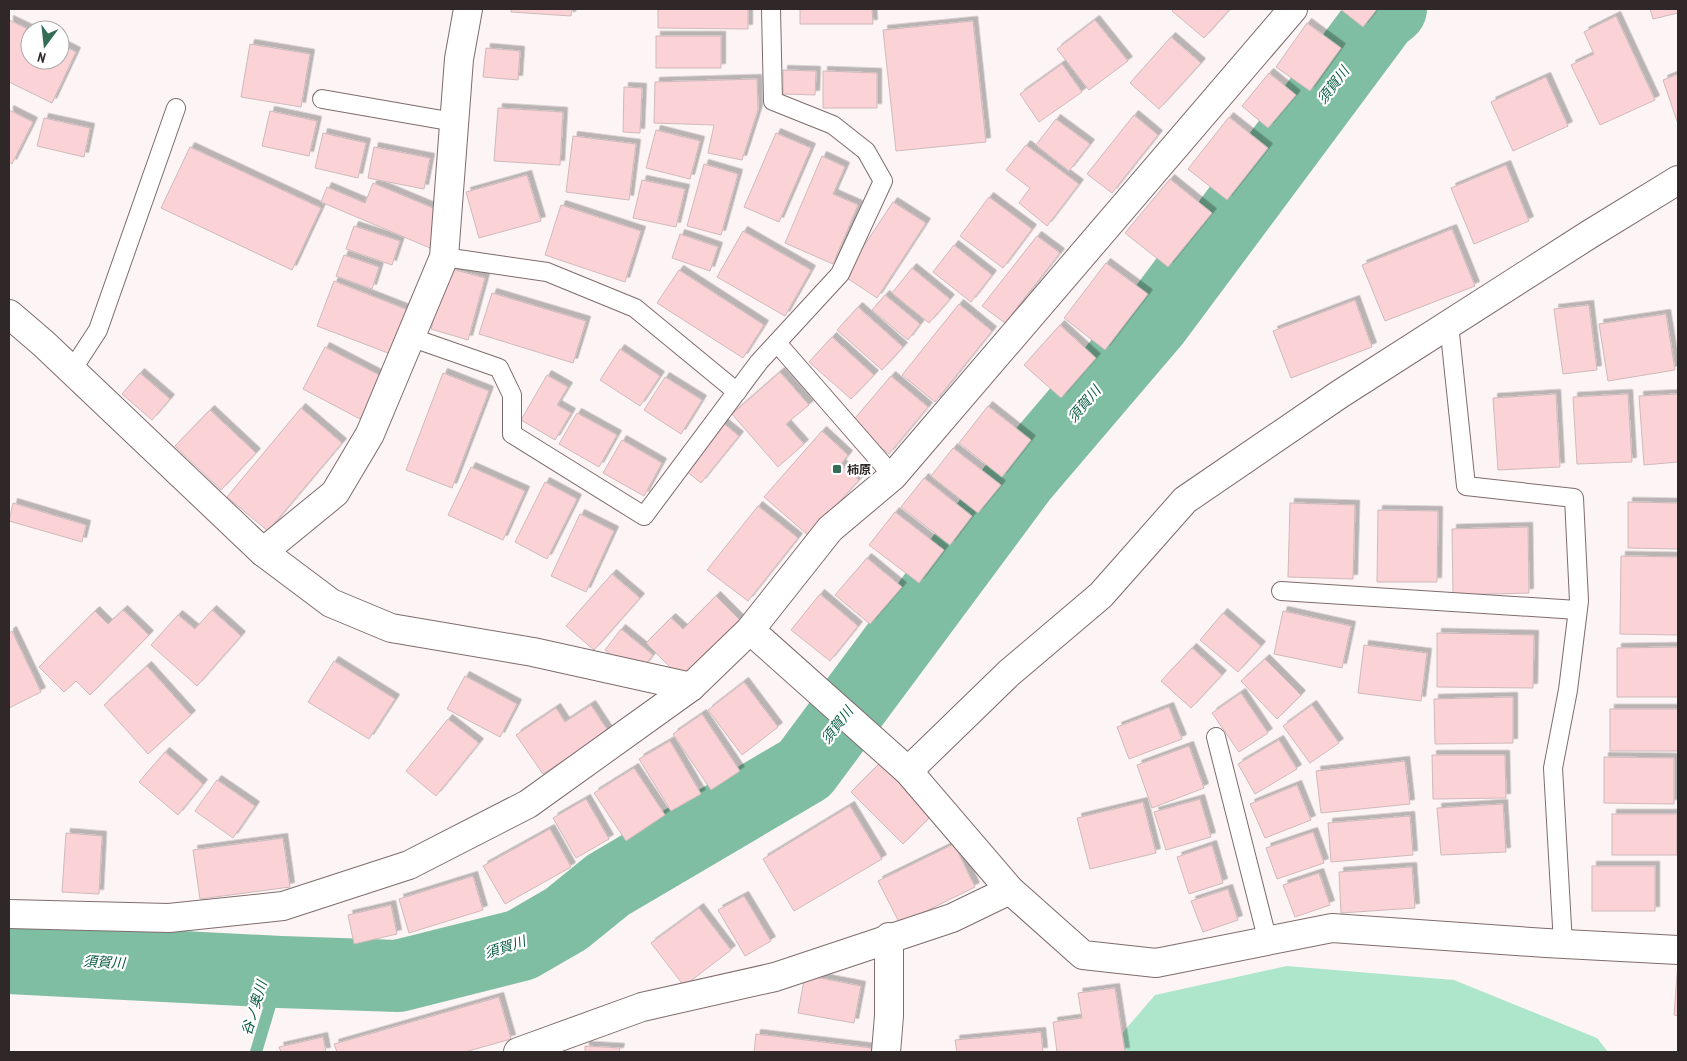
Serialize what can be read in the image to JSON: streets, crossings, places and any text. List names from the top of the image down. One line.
{"water":["須賀川","谷ノ奥川"],"places":{"transit":["柿原"]},"north":"bottom"}
